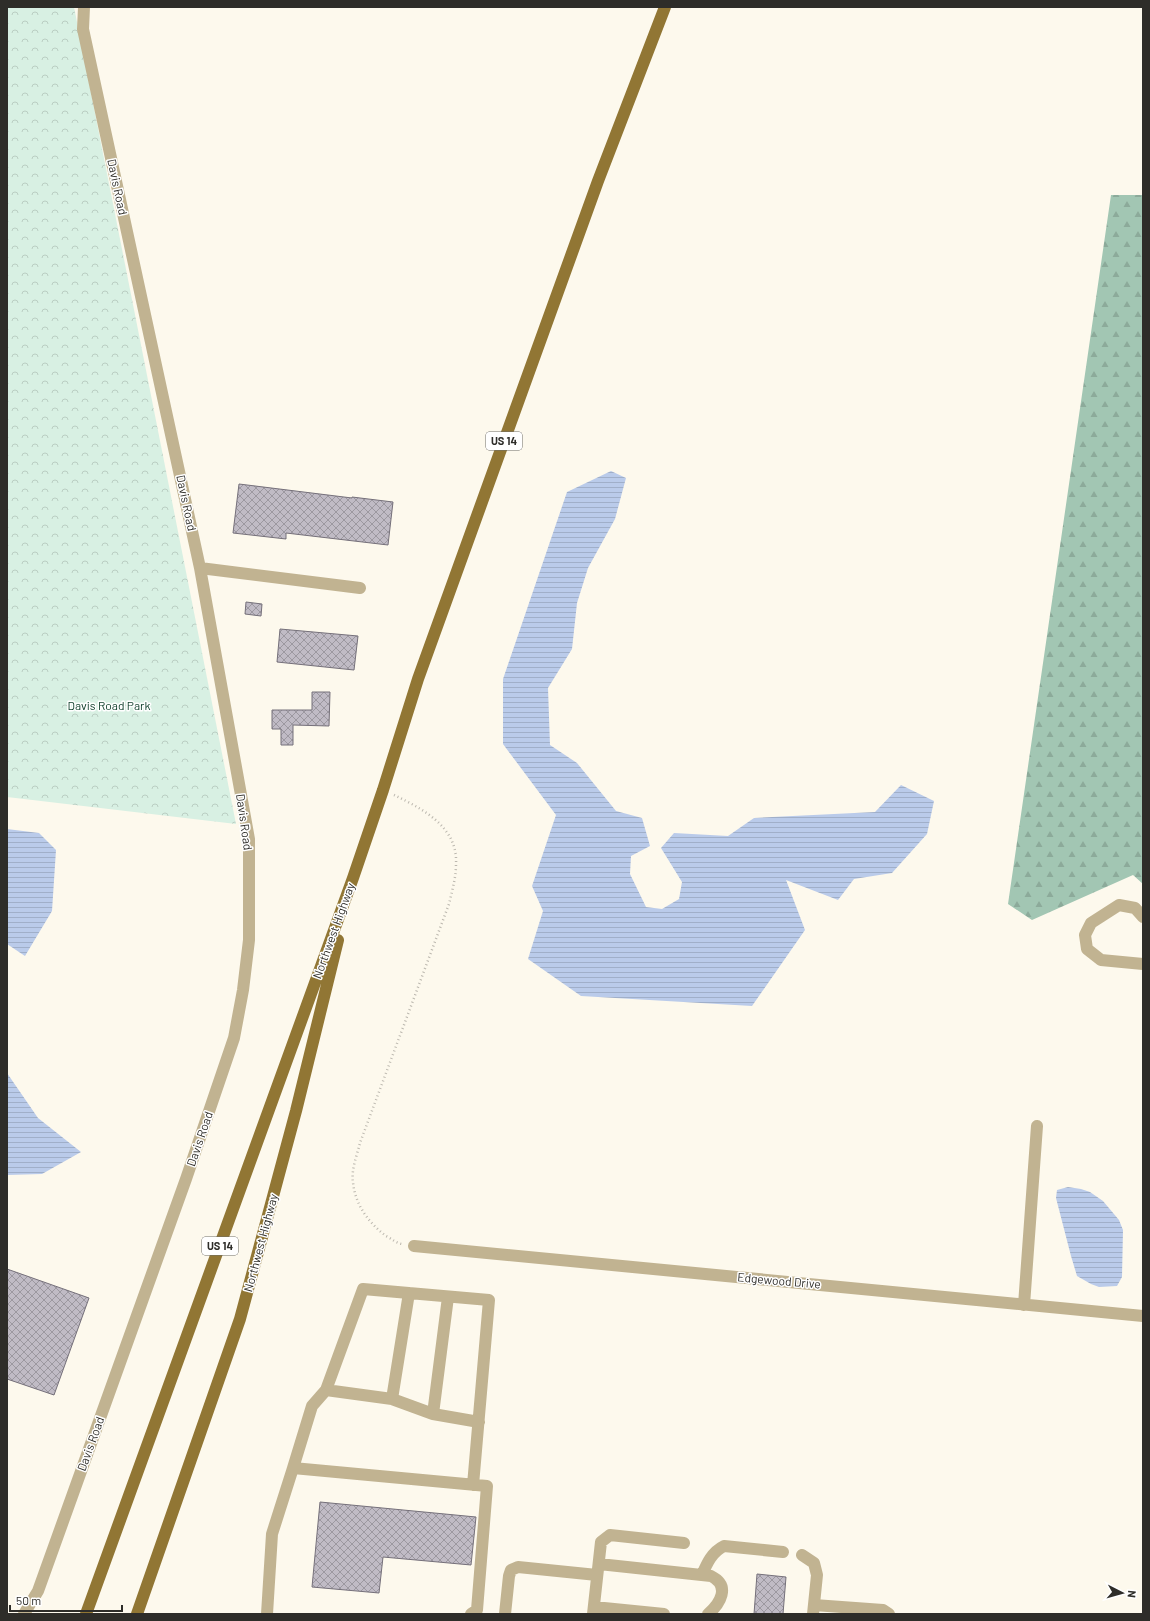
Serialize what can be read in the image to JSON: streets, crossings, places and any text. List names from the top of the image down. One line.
{"streets":{"main road":["US 14","Northwest Highway"],"street":["Davis Road","Edgewood Drive"]},"crossings":[["US 14","Northwest Highway"]],"parks":["Davis Road Park"],"scale_bar":"50 m","north":"right"}
